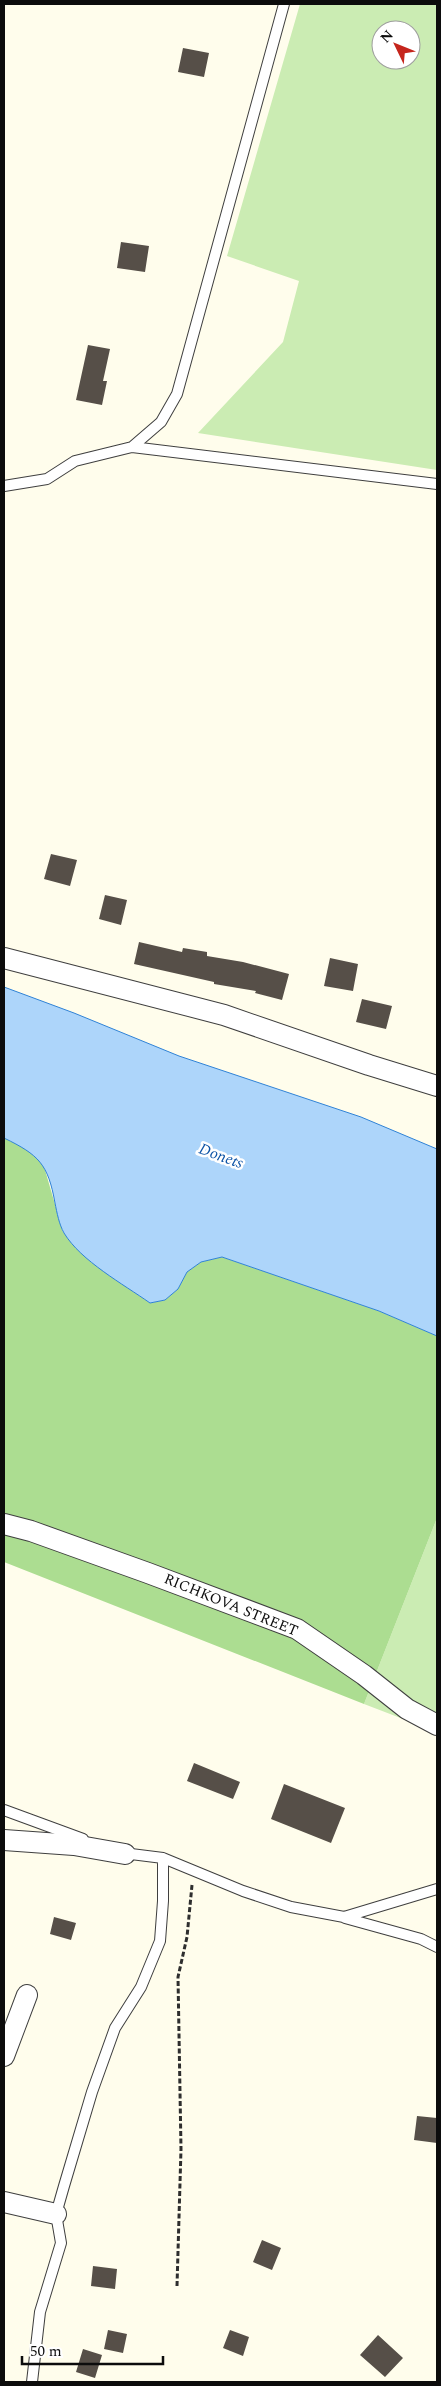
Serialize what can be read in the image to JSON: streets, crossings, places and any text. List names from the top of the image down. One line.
{"streets":{"street":["RICHKOVA STREET"]},"water":["Donets"],"scale_bar":"50 m","north":"top left"}
